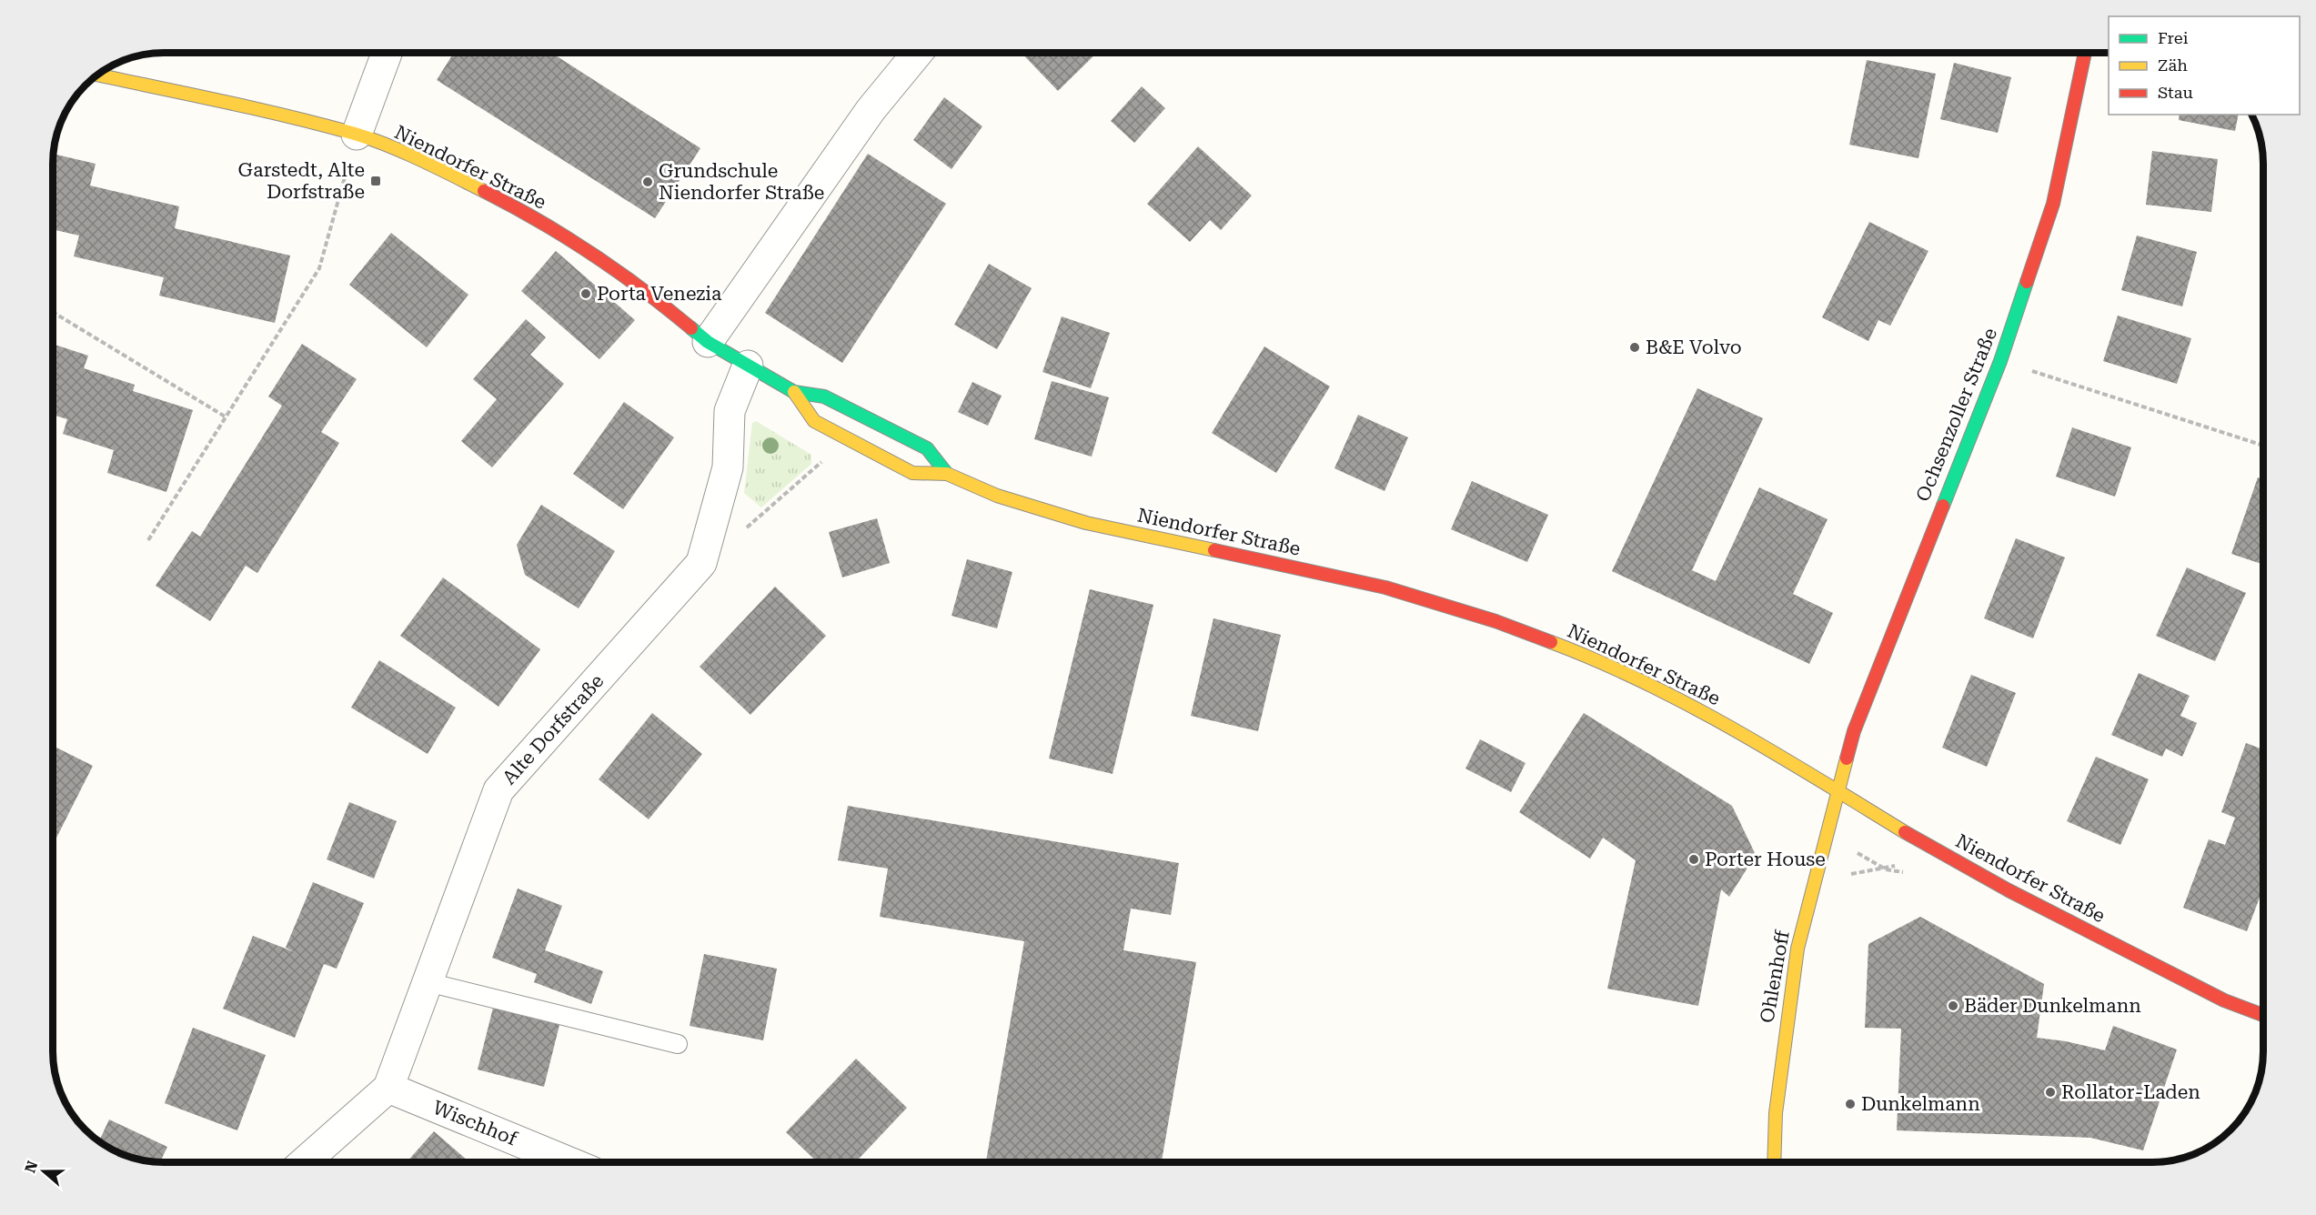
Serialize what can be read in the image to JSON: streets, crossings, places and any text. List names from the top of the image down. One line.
{"streets":{"main road":["Niendorfer Straße","Ochsenzoller Straße","Ohlenhoff"],"street":["Alte Dorfstraße","Wischhof"]},"crossings":[["Niendorfer Straße","Ochsenzoller Straße"],["Niendorfer Straße","Alte Dorfstraße"],["Niendorfer Straße","Ohlenhoff"],["Ochsenzoller Straße","Ohlenhoff"],["Alte Dorfstraße","Wischhof"]],"places":{"transit":["Garstedt, Alte Dorfstraße"],"other":["Grundschule Niendorfer Straße","Porta Venezia","B&E Volvo","Porter House","Bäder Dunkelmann","Rollator-Laden","Dunkelmann"]},"legend":["Frei","Zäh","Stau"],"north":"left"}
